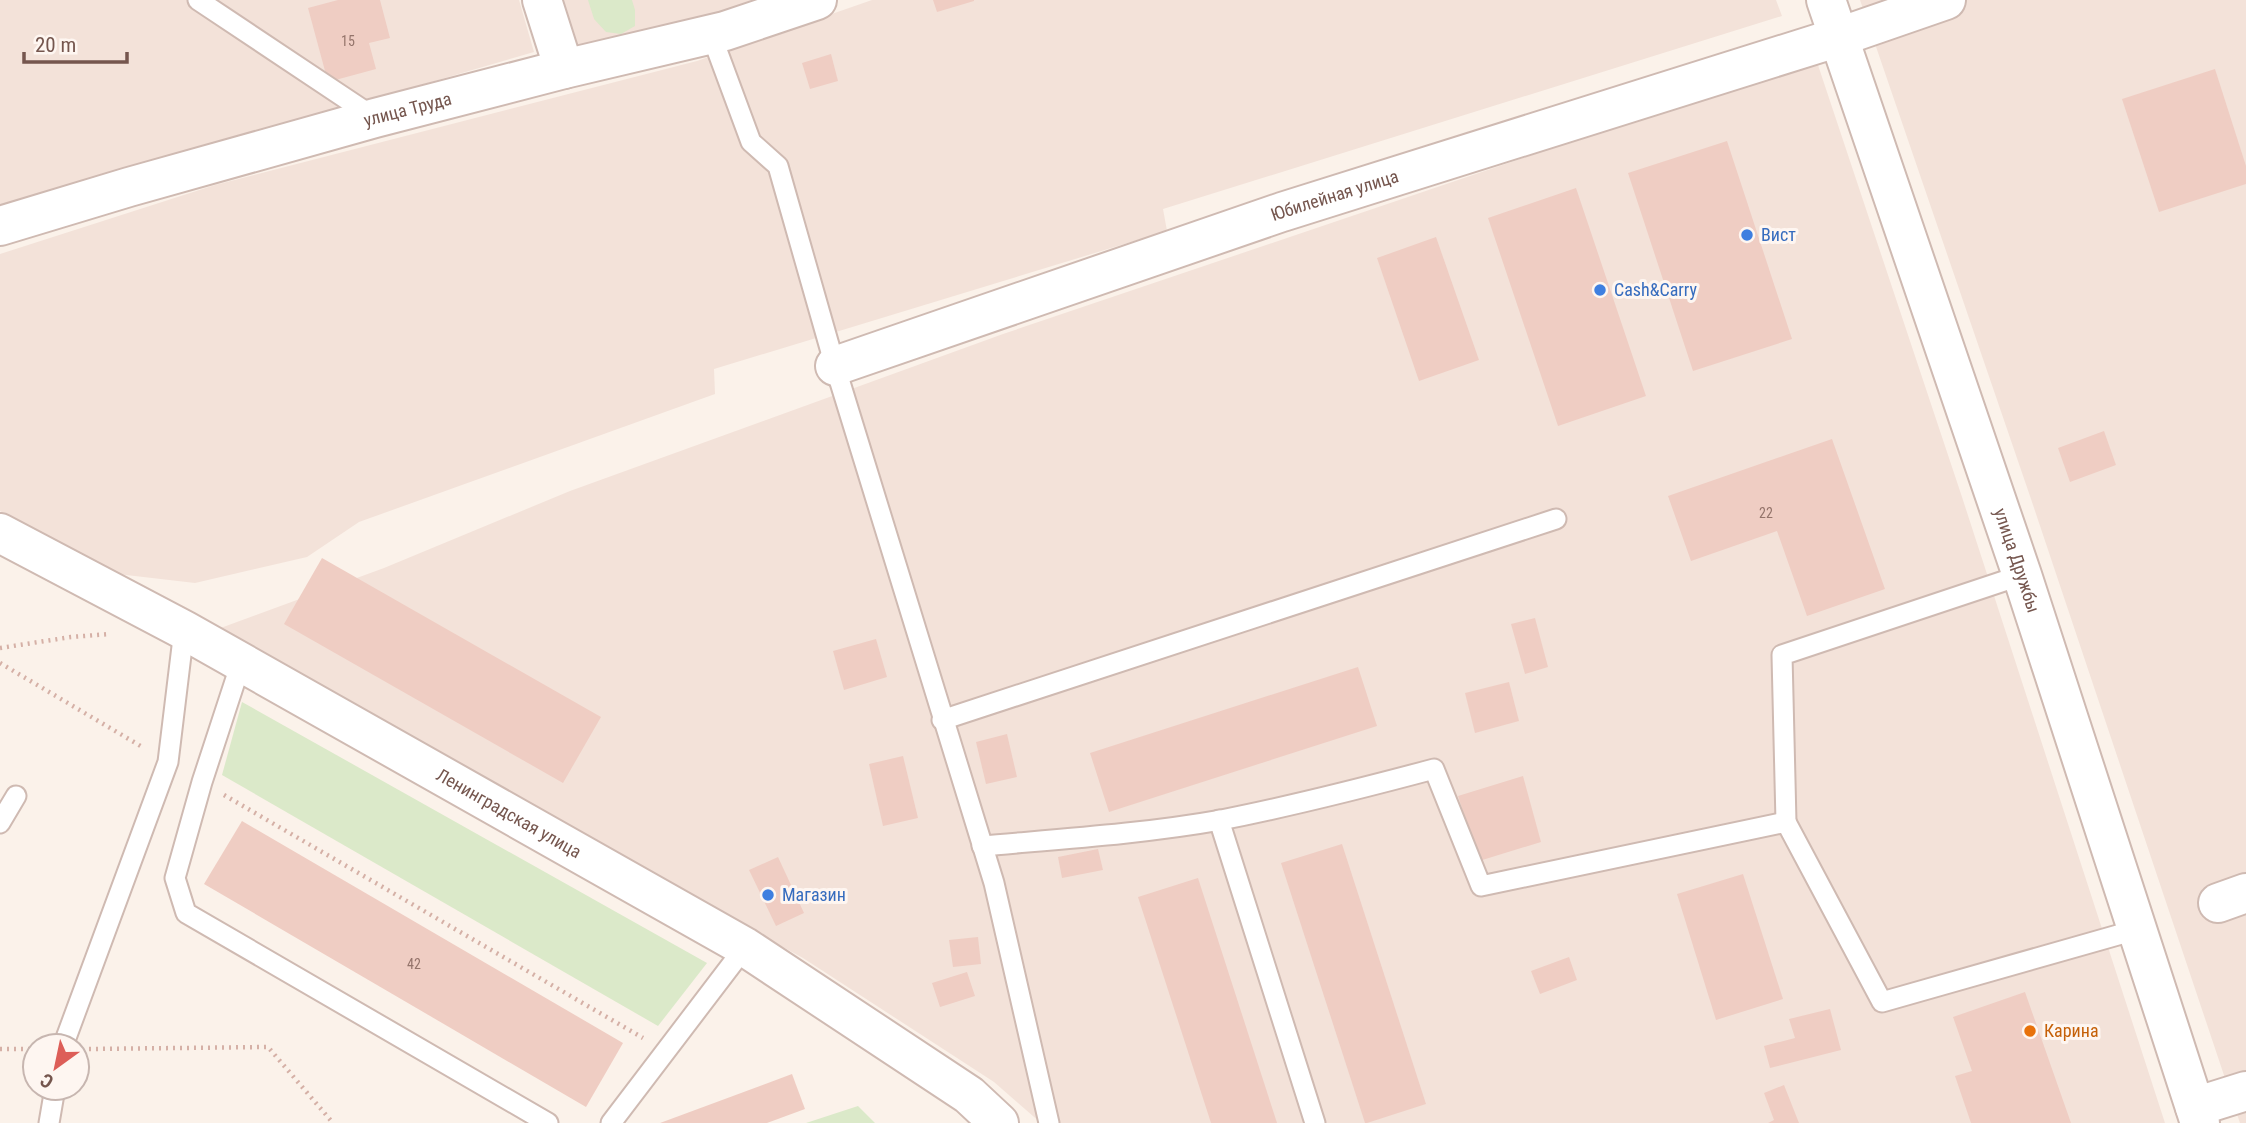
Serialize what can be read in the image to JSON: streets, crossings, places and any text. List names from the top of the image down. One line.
{"streets":{"street":["улица Труда","Юбилейная улица","улица Дружбы","Ленинградская улица"]},"crossings":[["Юбилейная улица","улица Дружбы"]],"places":["Вист","Cash&Carry","Магазин","Карина"],"house_numbers":["15","22","42"],"scale_bar":"20 m","north":"bottom left"}
